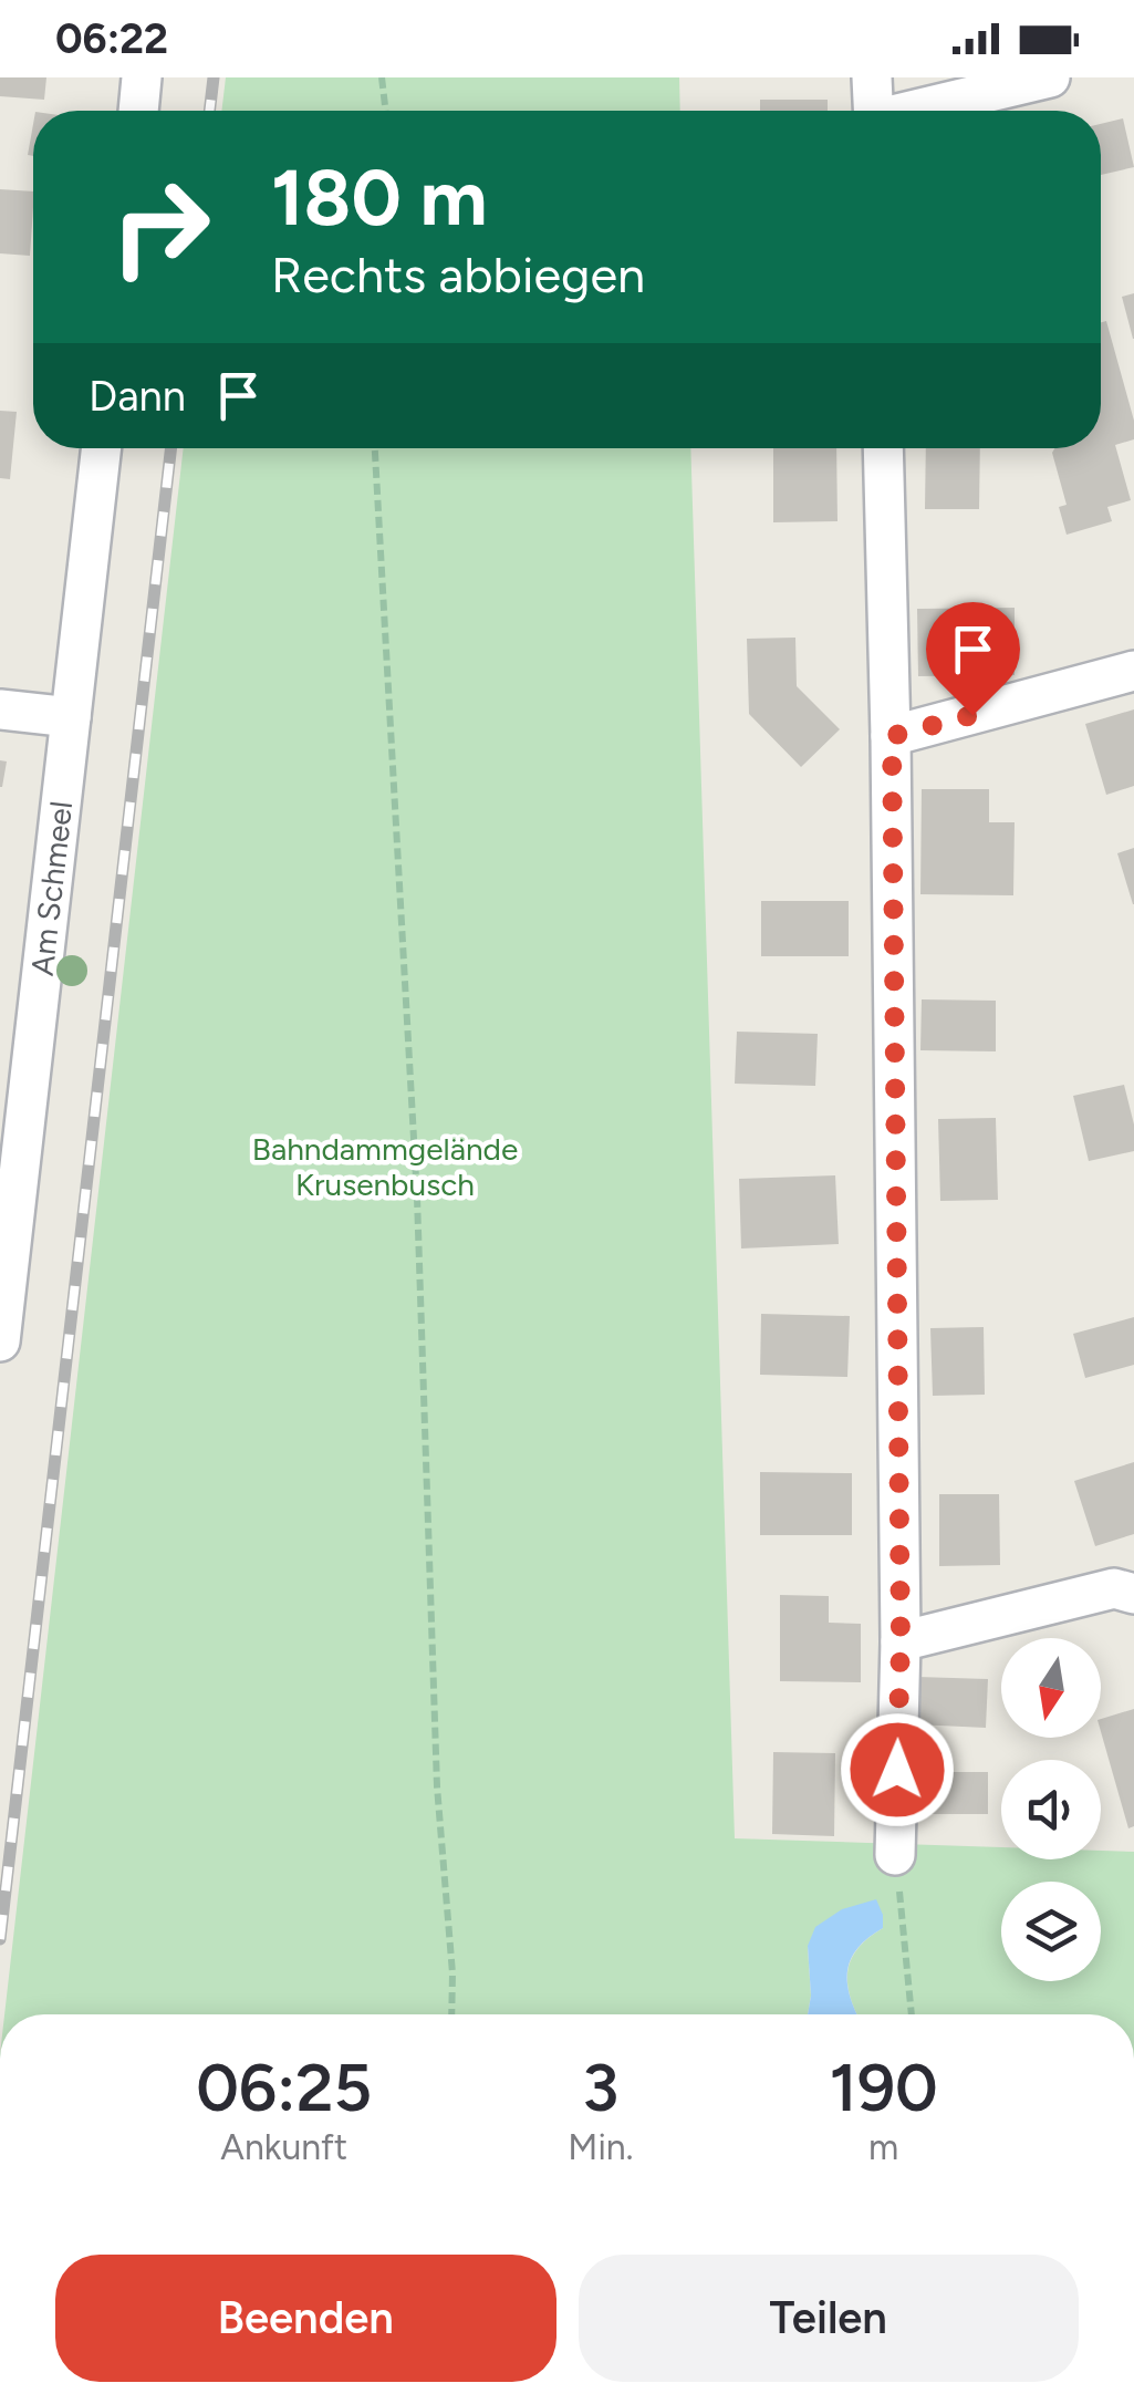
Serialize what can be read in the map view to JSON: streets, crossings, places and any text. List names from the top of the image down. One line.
{"streets":{"street":["Am Schmeel"]},"parks":["Bahndammgelände Krusenbusch"],"north":"bottom","page":{"status":"06:22","turn":["180 m","Rechts abbiegen"],"then":"Dann","eta":["06:25","Ankunft","3","Min.","190","m"],"buttons":["Beenden","Teilen"]}}
